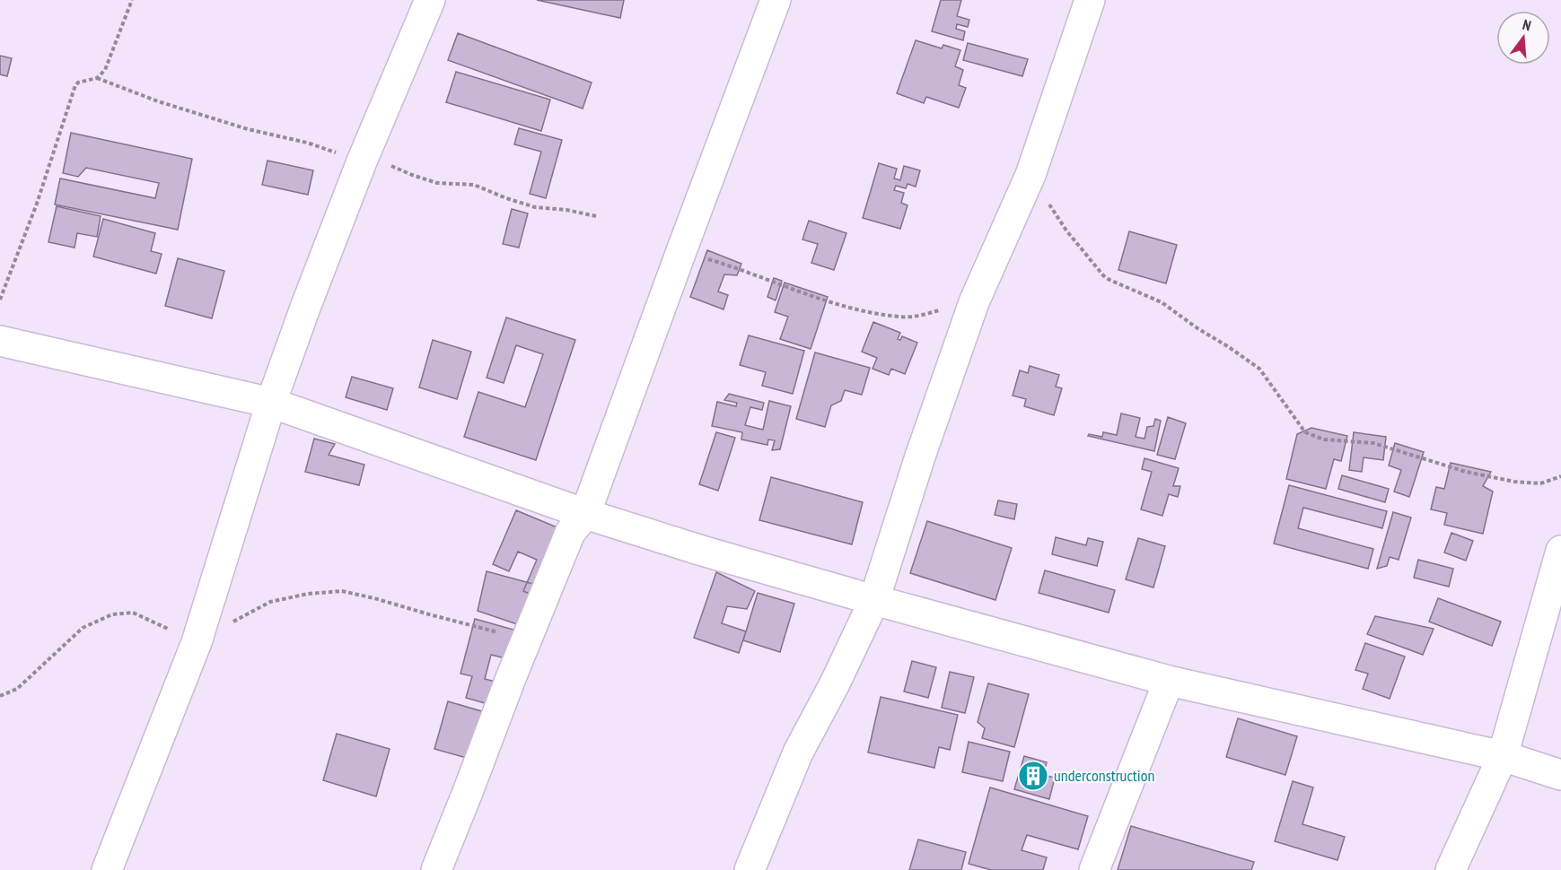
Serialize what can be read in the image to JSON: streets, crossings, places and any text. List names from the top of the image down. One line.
{"places":{"building":["underconstruction"]},"north":"top"}
